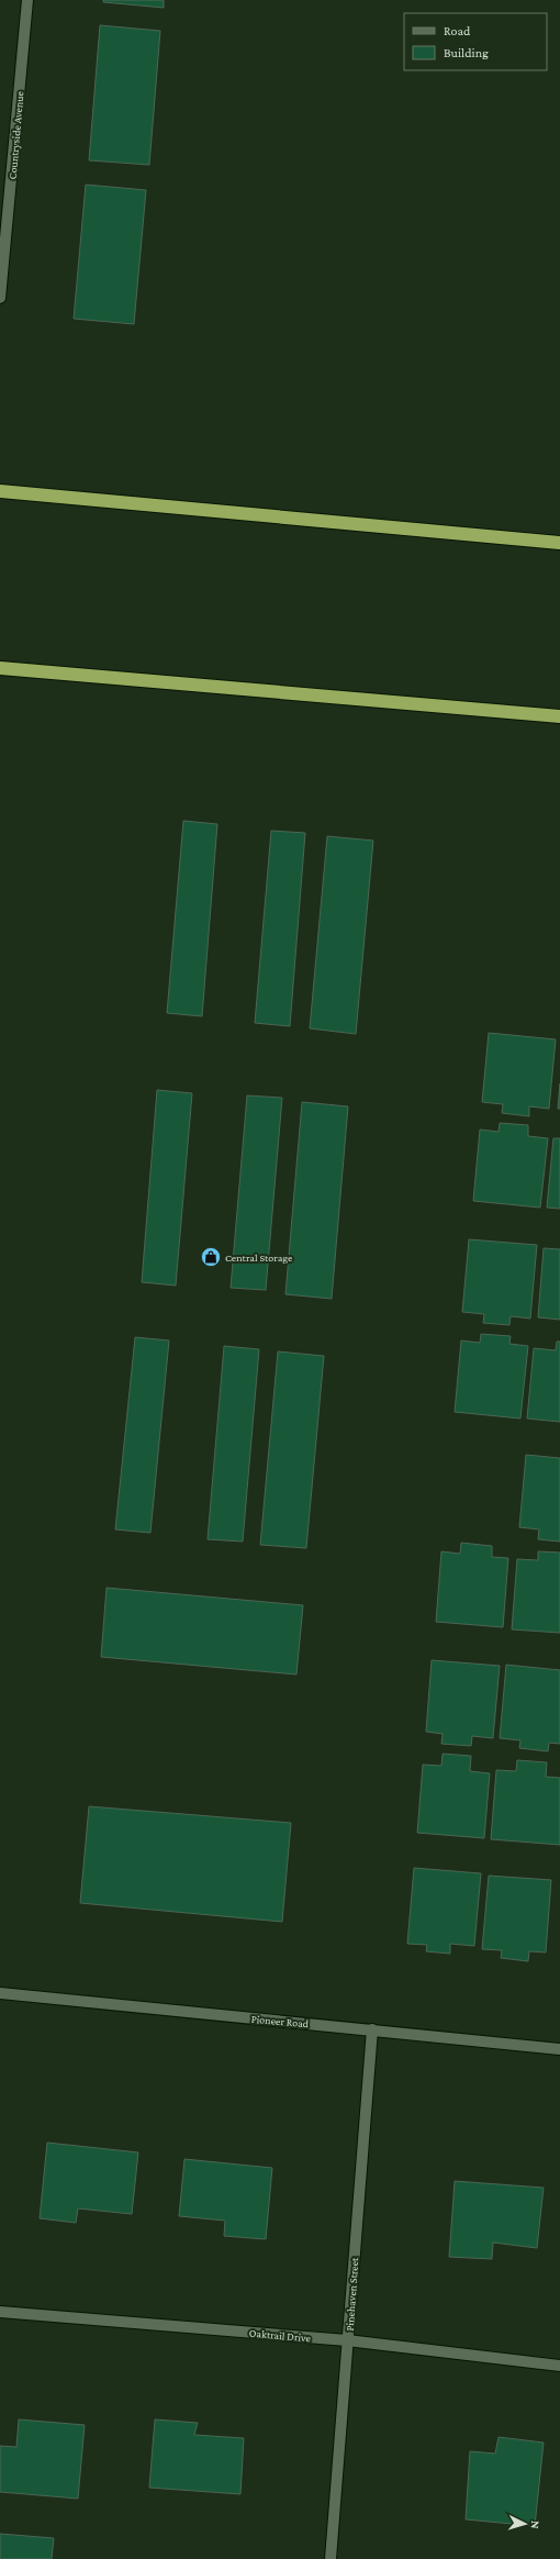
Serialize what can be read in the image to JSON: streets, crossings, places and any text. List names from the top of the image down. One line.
{"streets":{"street":["Countryside Avenue","Pioneer Road","Pinehaven Street","Oaktrail Drive"]},"crossings":[["Pioneer Road","Pinehaven Street"],["Pinehaven Street","Oaktrail Drive"]],"places":{"shop":["Central Storage"]},"legend":["Road","Building"],"north":"right"}
